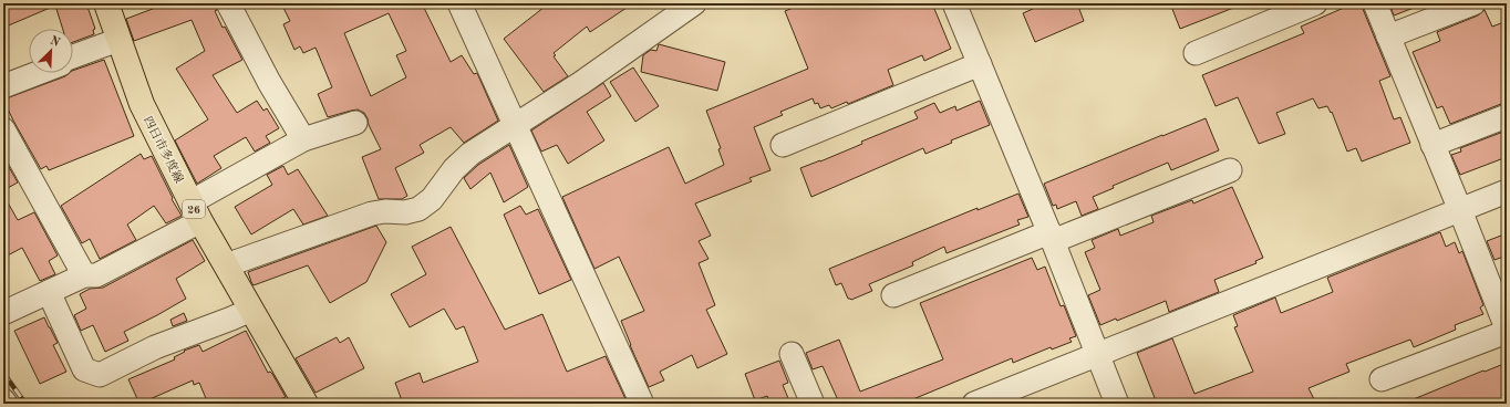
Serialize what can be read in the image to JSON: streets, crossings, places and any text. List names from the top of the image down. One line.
{"streets":{"main road":["四日市多度線","26"]},"north":"top right"}
